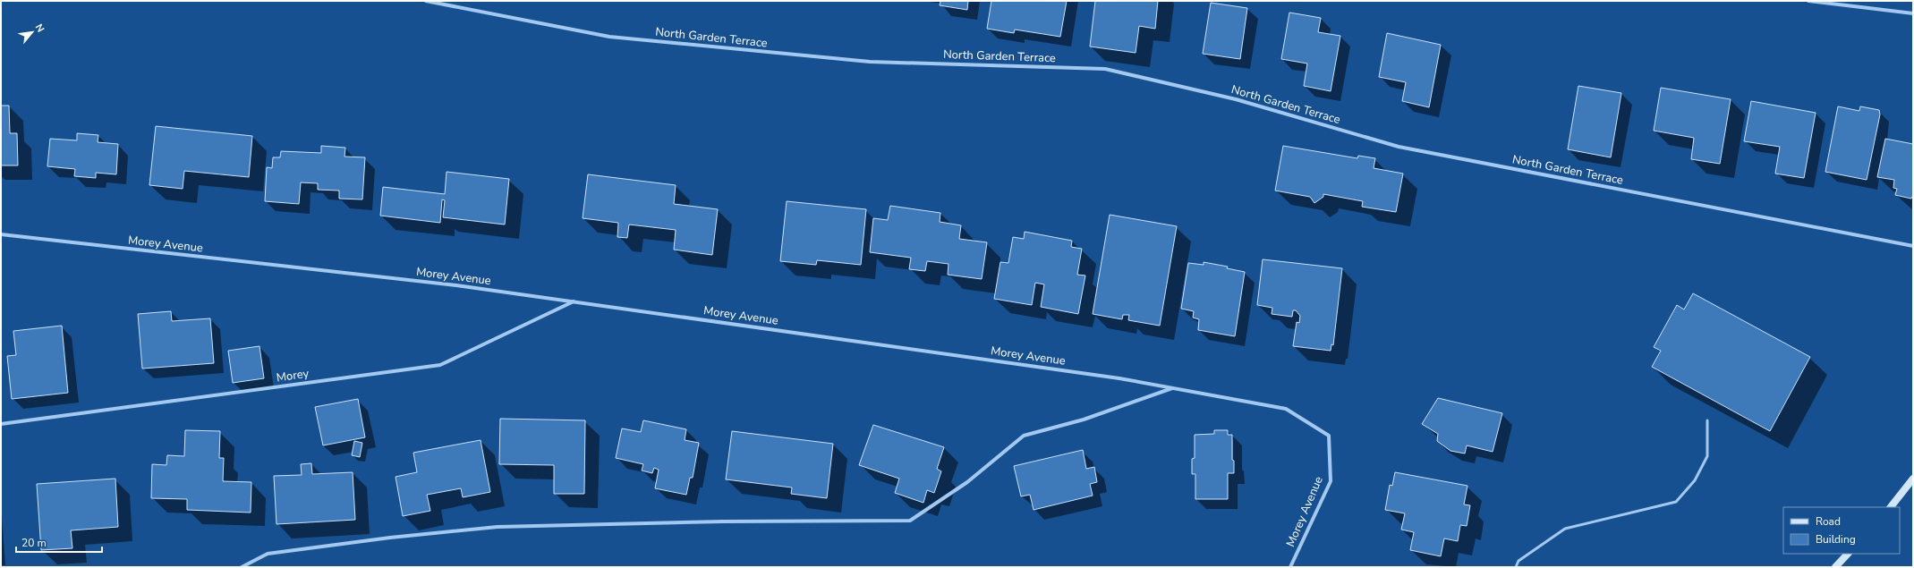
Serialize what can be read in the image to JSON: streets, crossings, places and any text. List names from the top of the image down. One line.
{"streets":{"street":["North Garden Terrace","Morey Avenue","Morey"]},"crossings":[["Morey Avenue","Morey"]],"legend":["Road","Building"],"scale_bar":"20 m","north":"top right"}
